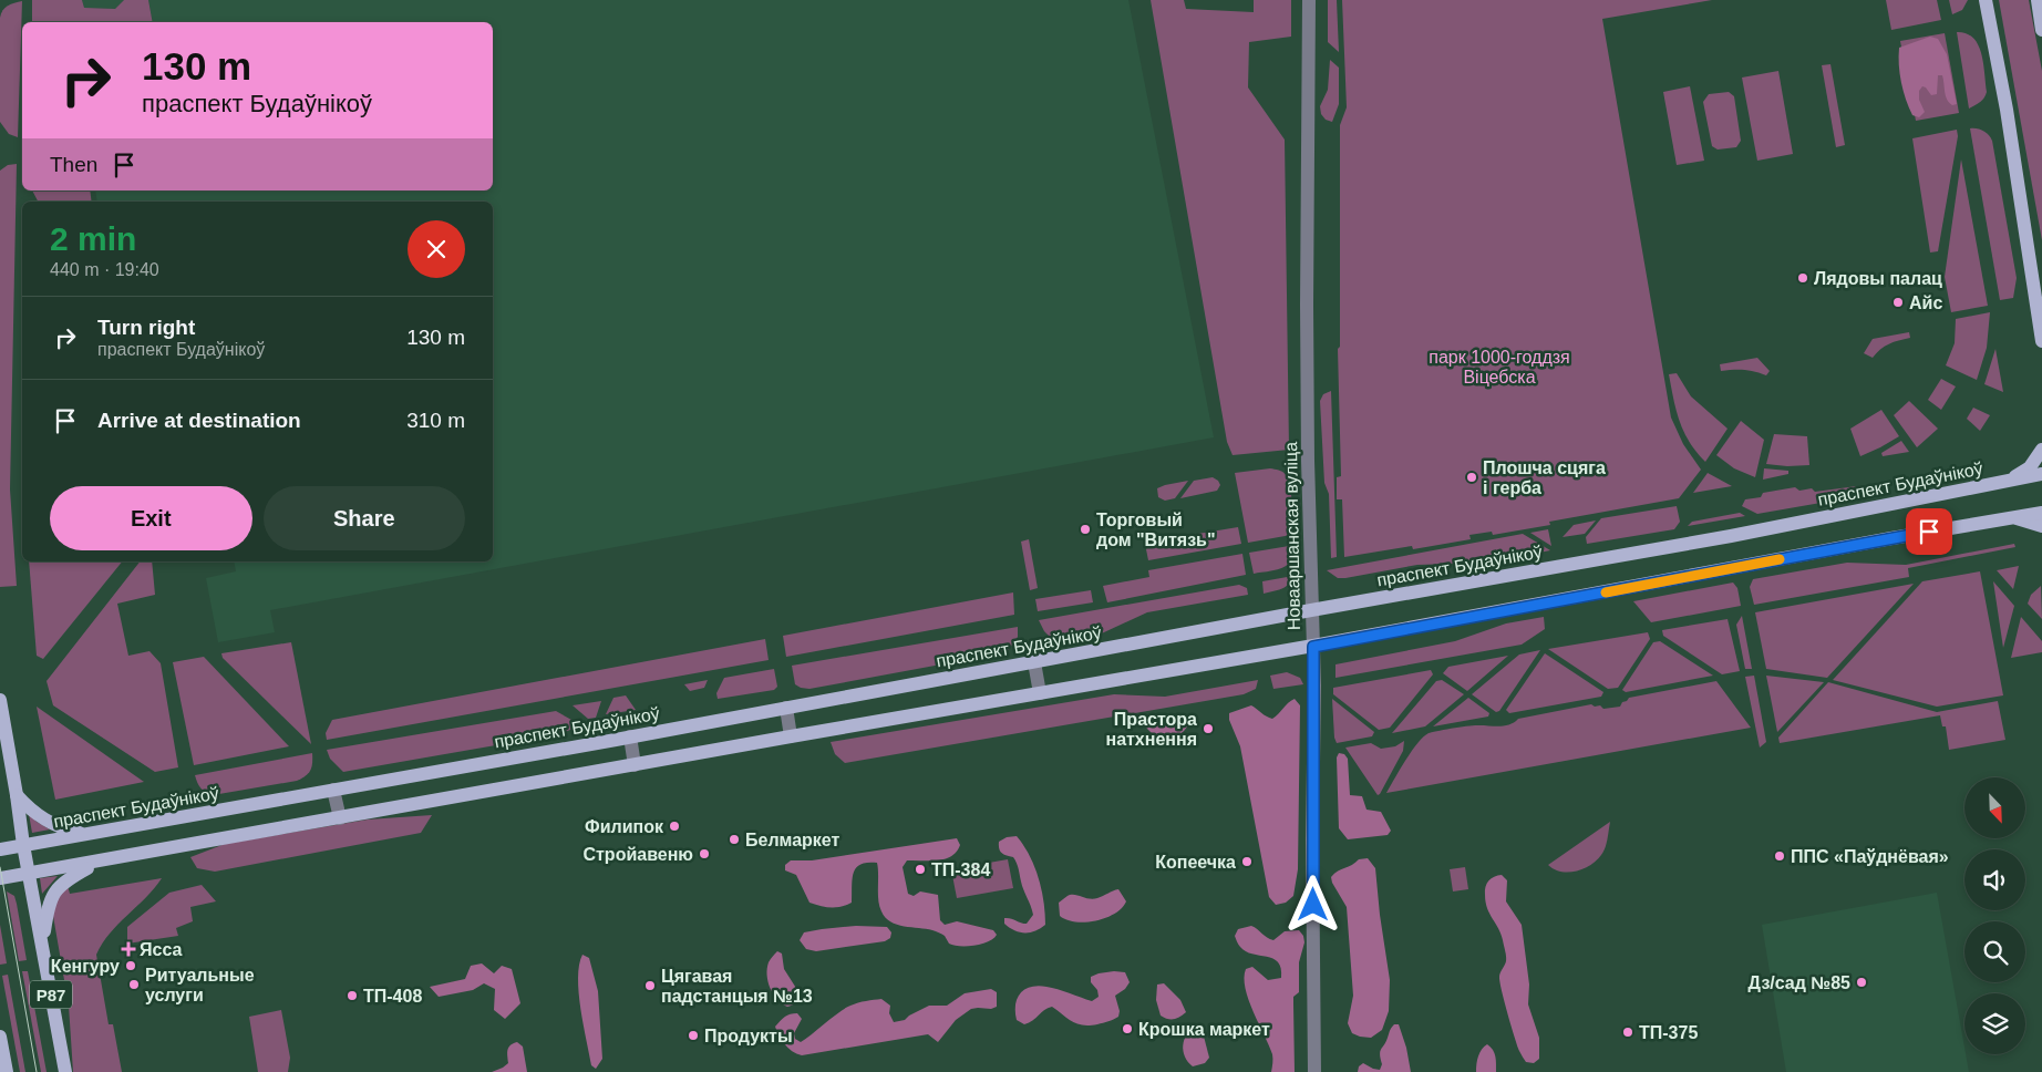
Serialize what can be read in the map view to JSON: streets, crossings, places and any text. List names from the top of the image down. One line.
{"streets":{"main road":["праспект Будаўнікоў","Р87"],"street":["Новааршанская вуліца"]},"crossings":[["праспект Будаўнікоў","Новааршанская вуліца"],["праспект Будаўнікоў","Р87"]],"parks":["парк 1000-годдзя Віцебска"],"places":{"other":["Лядовы палац","Айс","Плошча сцяга і герба","Торговый дом \"Витязь\"","Прастора натхнення","Филипок","Белмаркет","Стройавеню","ППС «Паўднёвая»","Копеечка","ТП-384","Кенгуру","Дз/сад №85","Ритуальные услуги","Цягавая падстанцыя №13","ТП-408","Крошка маркет","ТП-375","Продукты"],"health":["Ясса"]},"north":"bottom right","page":{"turn":["130 m","праспект Будаўнікоў"],"then":"Then","heading":["2 min","440 m · 19:40"],"list":[{"name":"Turn right","note":"праспект Будаўнікоў","value":"130 m"},{"name":"Arrive at destination","value":"310 m"}],"buttons":["Exit","Share"]}}
